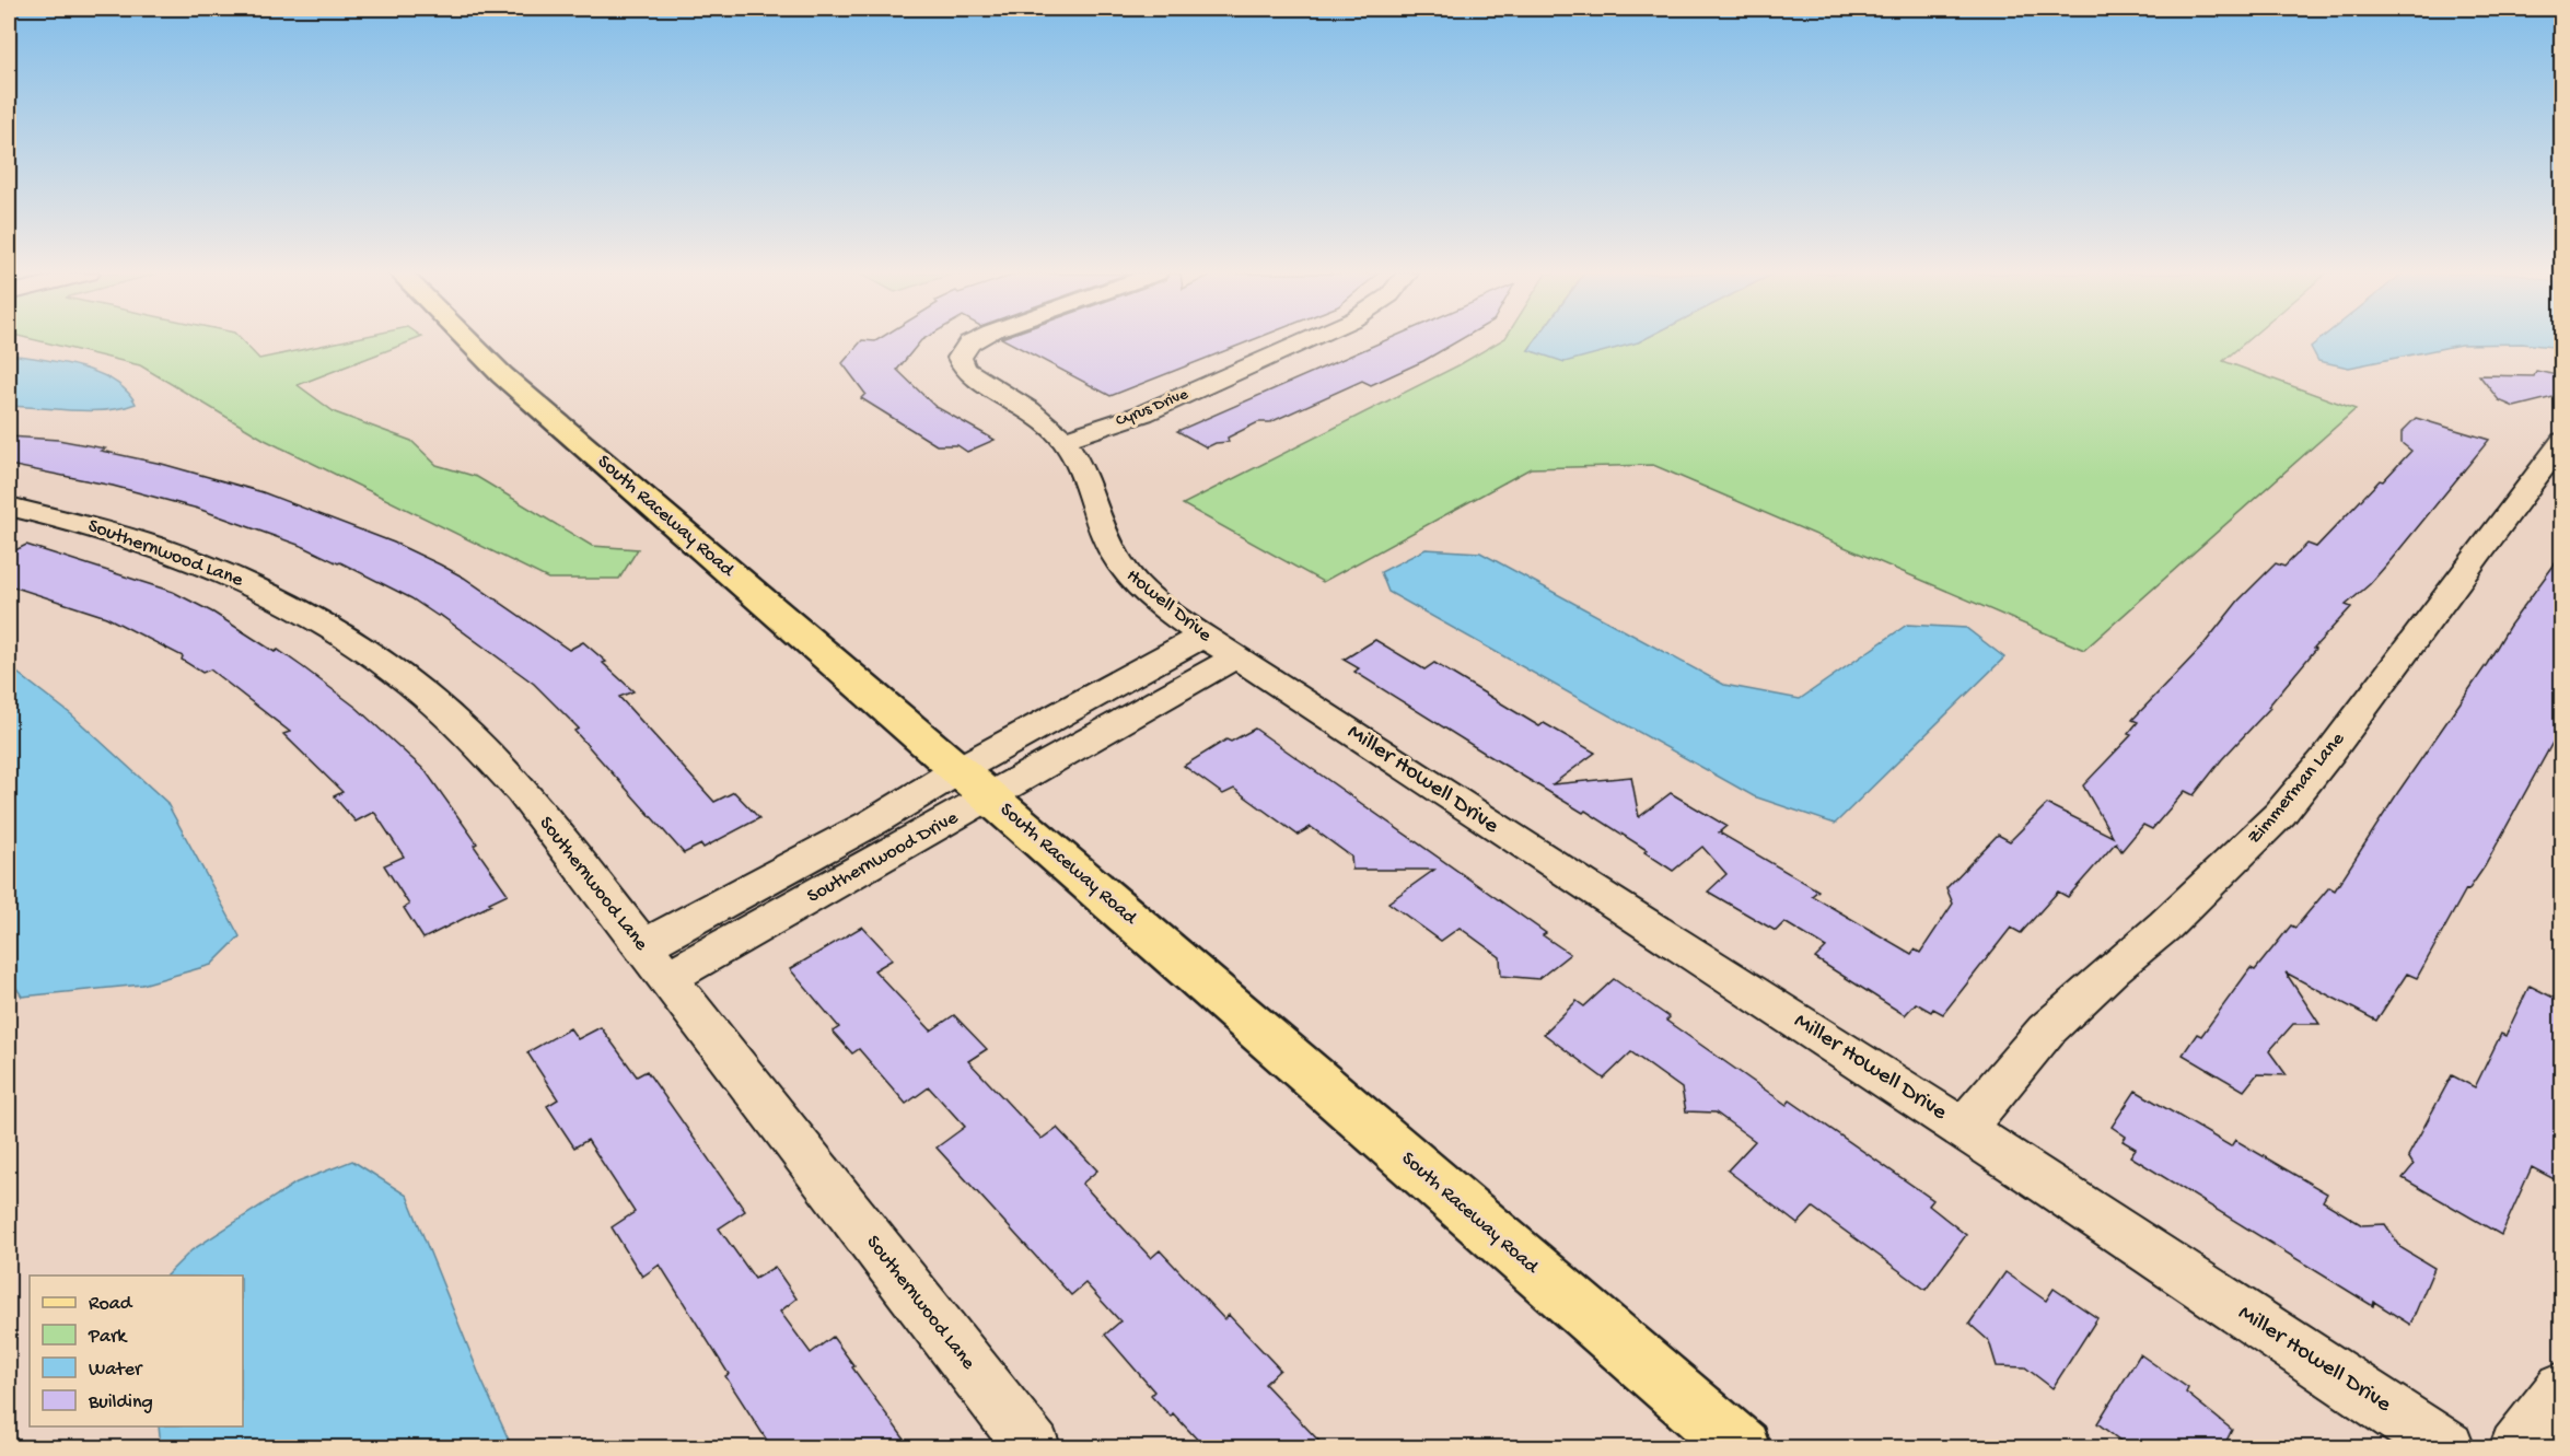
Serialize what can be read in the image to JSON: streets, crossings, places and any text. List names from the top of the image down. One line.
{"streets":{"main road":["South Raceway Road"],"street":["Cyrus Drive","Southernwood Lane","Howell Drive","Miller Howell Drive","Zimmerman Lane","Southernwood Drive"]},"crossings":[["Cyrus Drive","Howell Drive"],["South Raceway Road","Southernwood Drive"],["Southernwood Lane","Southernwood Drive"],["Howell Drive","Miller Howell Drive"],["Howell Drive","Southernwood Drive"],["Miller Howell Drive","Zimmerman Lane"]],"legend":["Road","Park","Water","Building"]}
